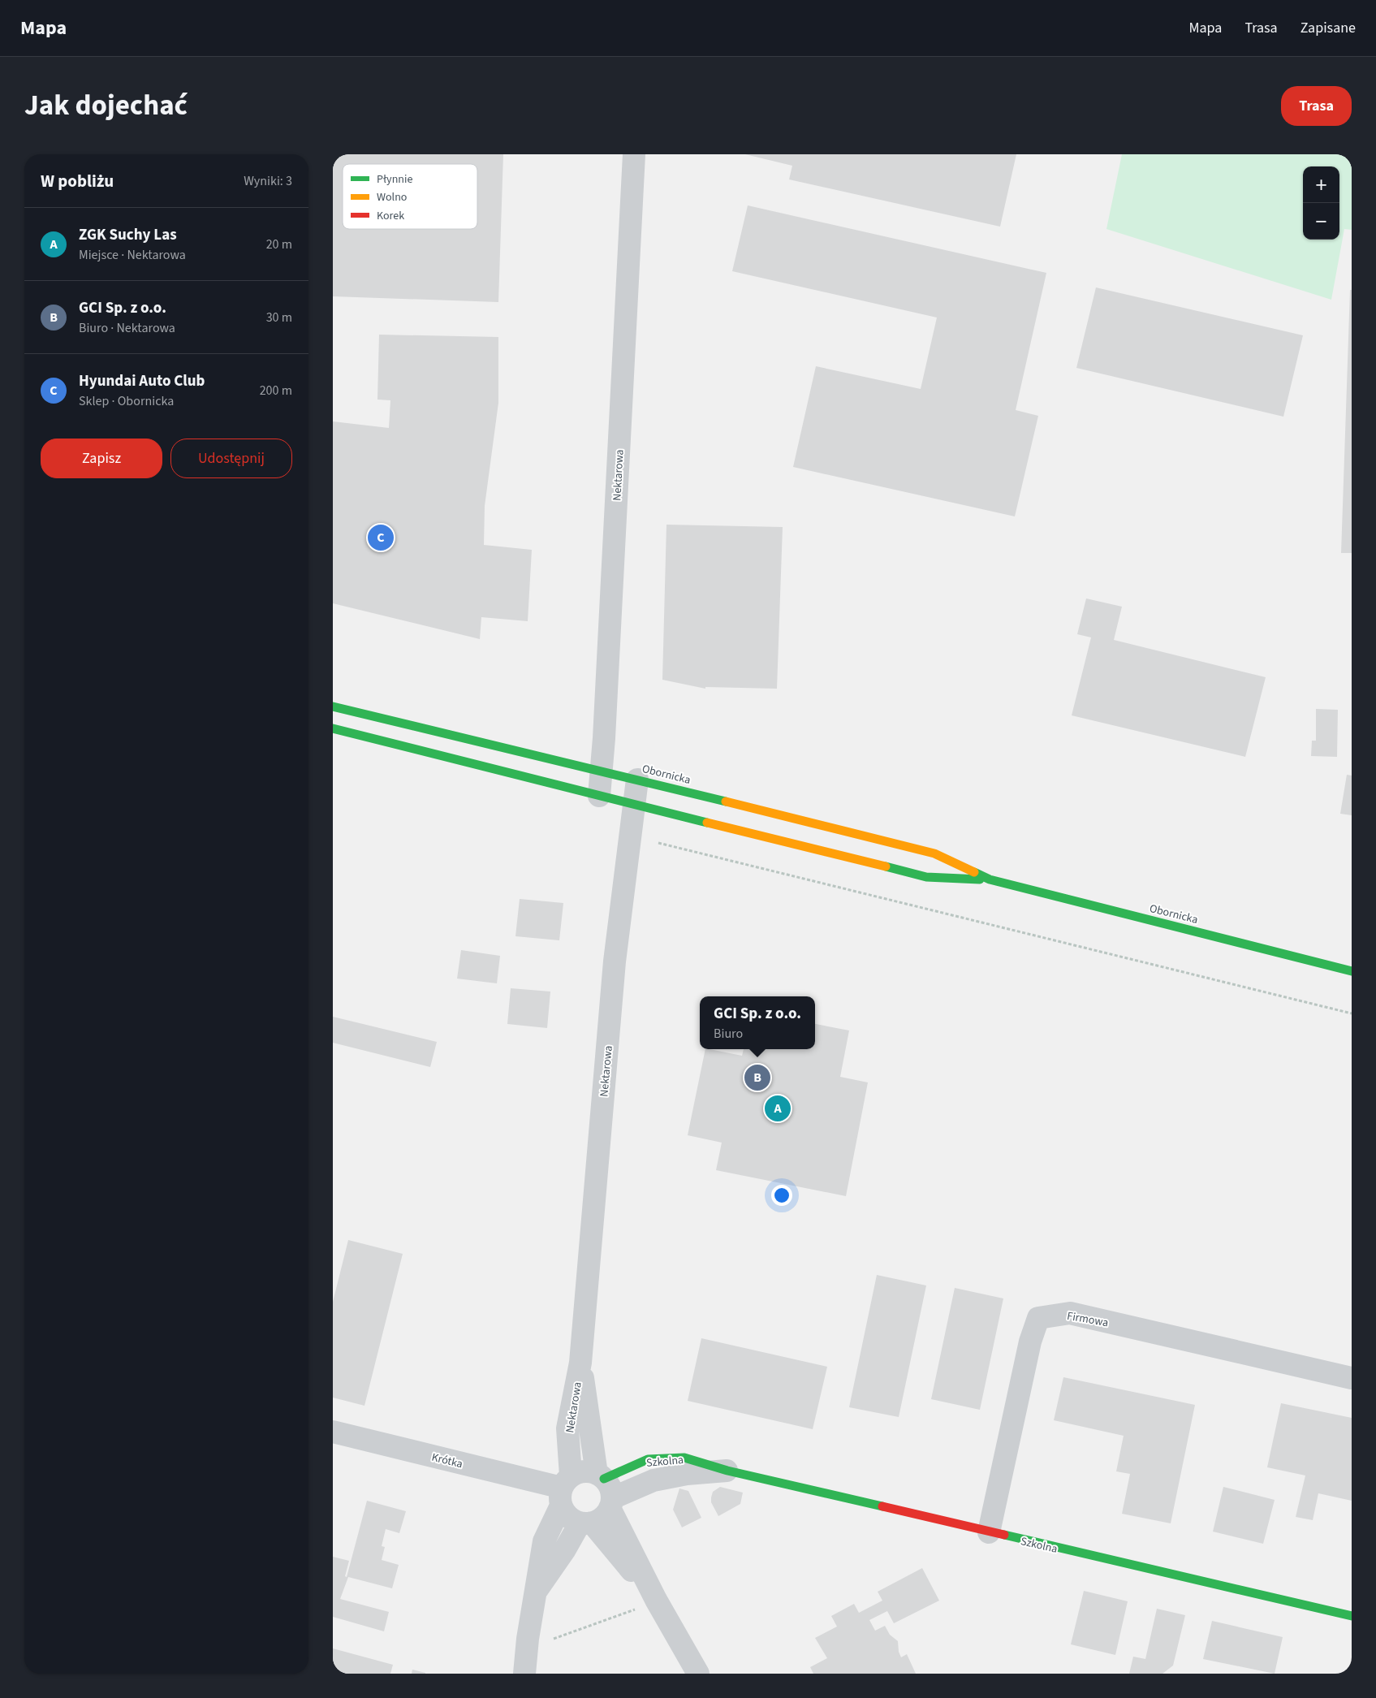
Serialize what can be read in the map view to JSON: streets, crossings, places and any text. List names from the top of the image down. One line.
{"streets":{"main road":["Obornicka","Szkolna"],"street":["Nektarowa","Firmowa","Krótka"]},"crossings":[["Nektarowa","Obornicka"],["Nektarowa","Krótka"],["Nektarowa","Szkolna"],["Firmowa","Szkolna"],["Krótka","Szkolna"]],"legend":["Płynnie","Wolno","Korek"],"page":{"header":"Mapa","nav":["Mapa","Trasa","Zapisane"],"title":"Jak dojechać","buttons":["Trasa",["Zapisz","Udostępnij"]],"heading":["W pobliżu","Wyniki: 3"],"map_buttons":["+","−"],"list":[{"mark":"A","name":"ZGK Suchy Las","note":"Miejsce · Nektarowa","value":"20 m"},{"mark":"B","name":"GCI Sp. z o.o.","note":"Biuro · Nektarowa","value":"30 m"},{"mark":"C","name":"Hyundai Auto Club","note":"Sklep · Obornicka","value":"200 m"}],"pins":["C","B","A"],"popup":["GCI Sp. z o.o.","Biuro"]}}
